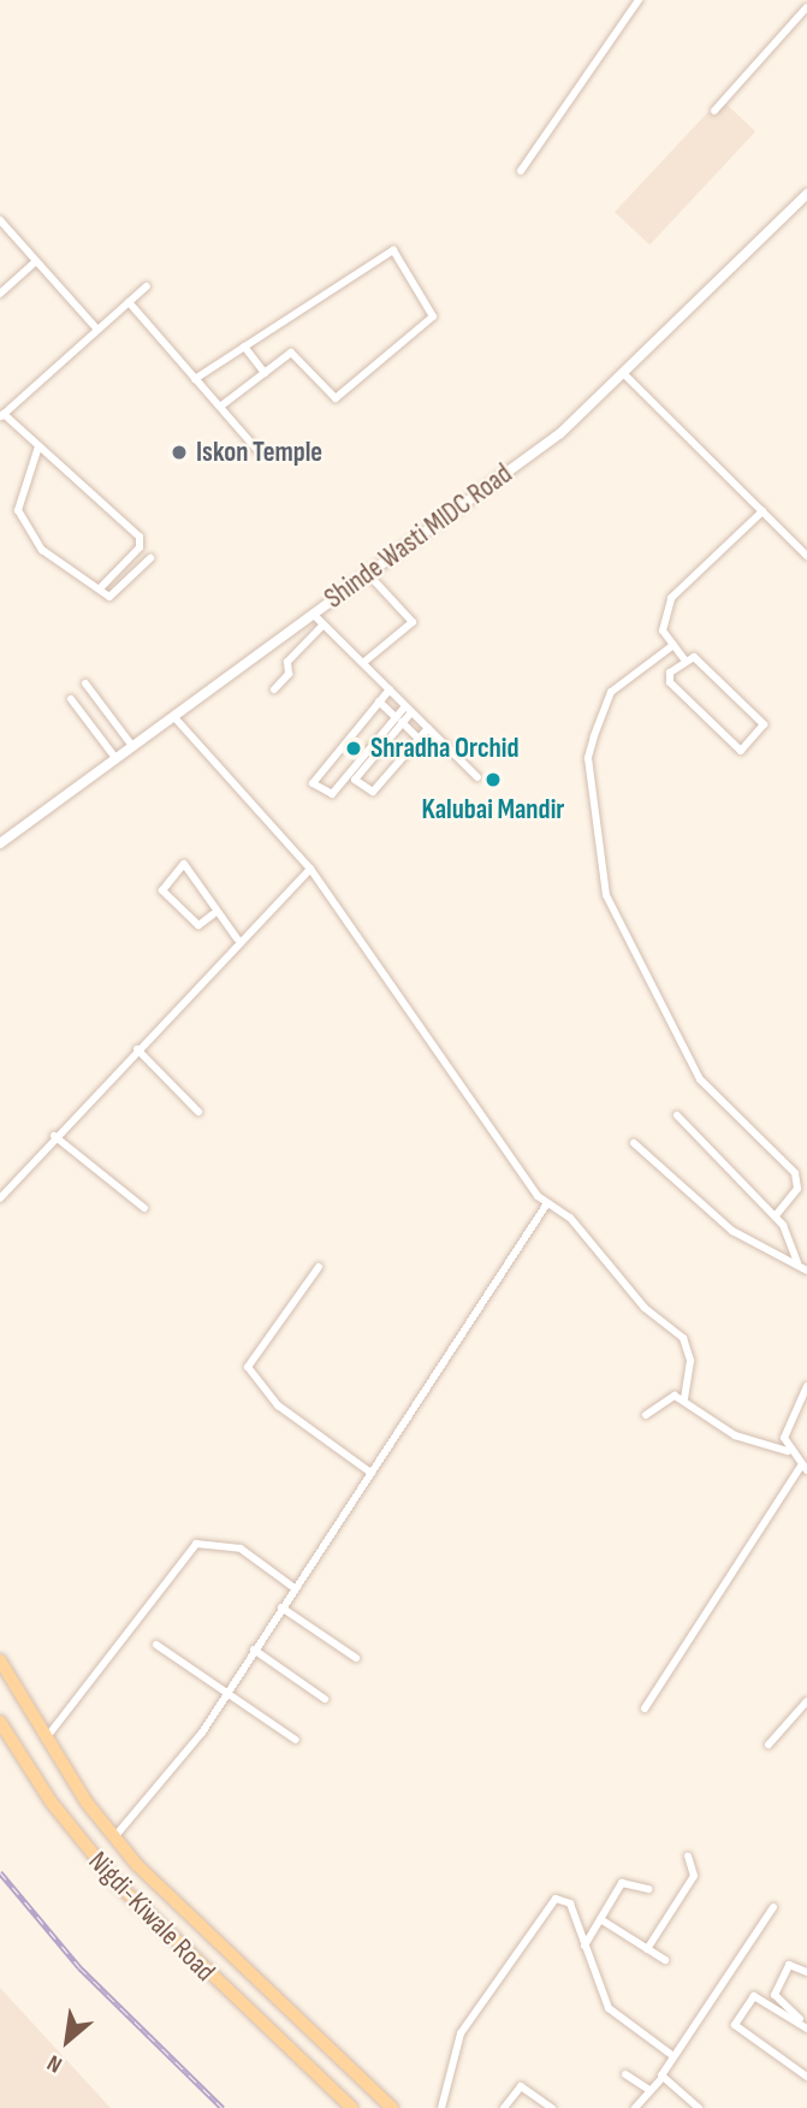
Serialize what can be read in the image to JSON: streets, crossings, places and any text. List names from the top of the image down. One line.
{"streets":{"main road":["Nigdi-Kiwale Road"],"street":["Shinde Wasti MIDC Road"]},"places":["Iskon Temple","Shradha Orchid","Kalubai Mandir"],"north":"bottom left"}
